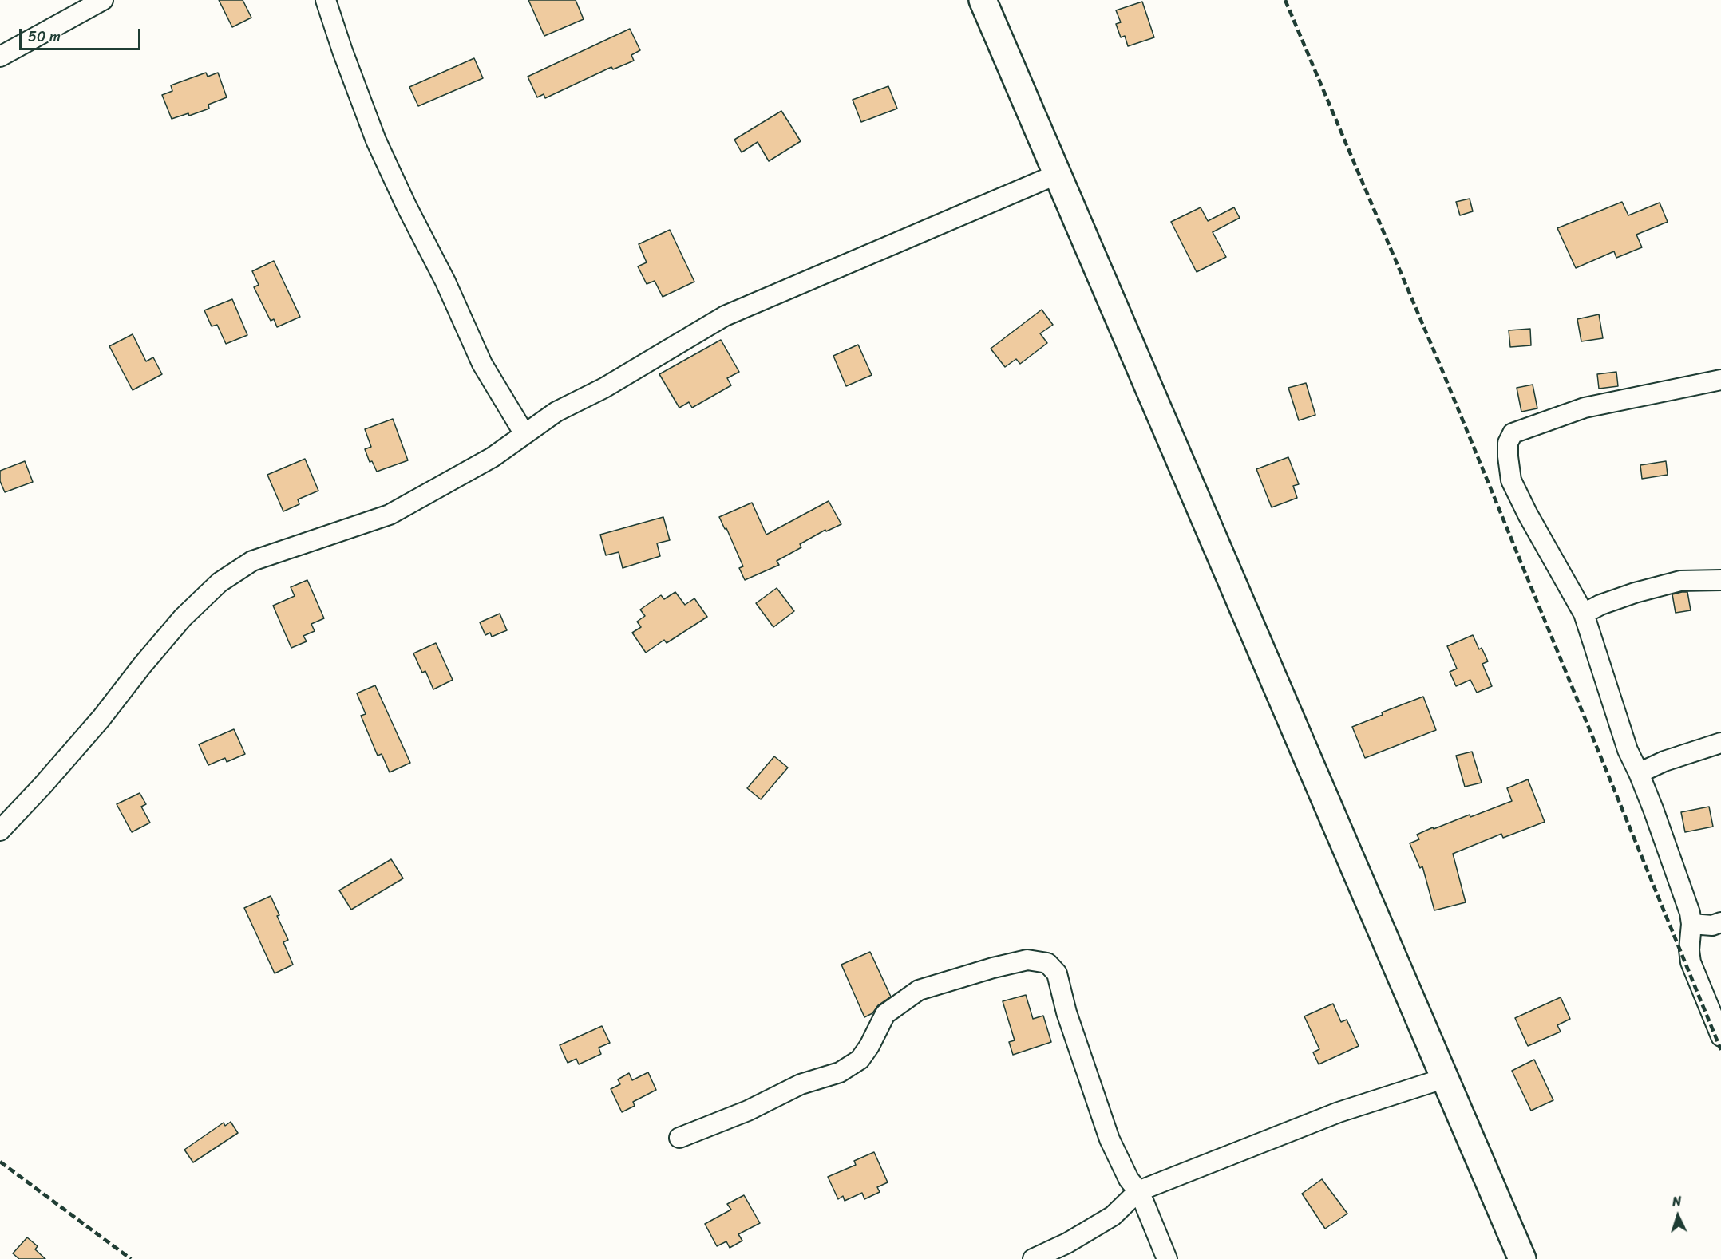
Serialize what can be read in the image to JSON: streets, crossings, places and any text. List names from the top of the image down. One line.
{"scale_bar":"50 m","north":"top"}
